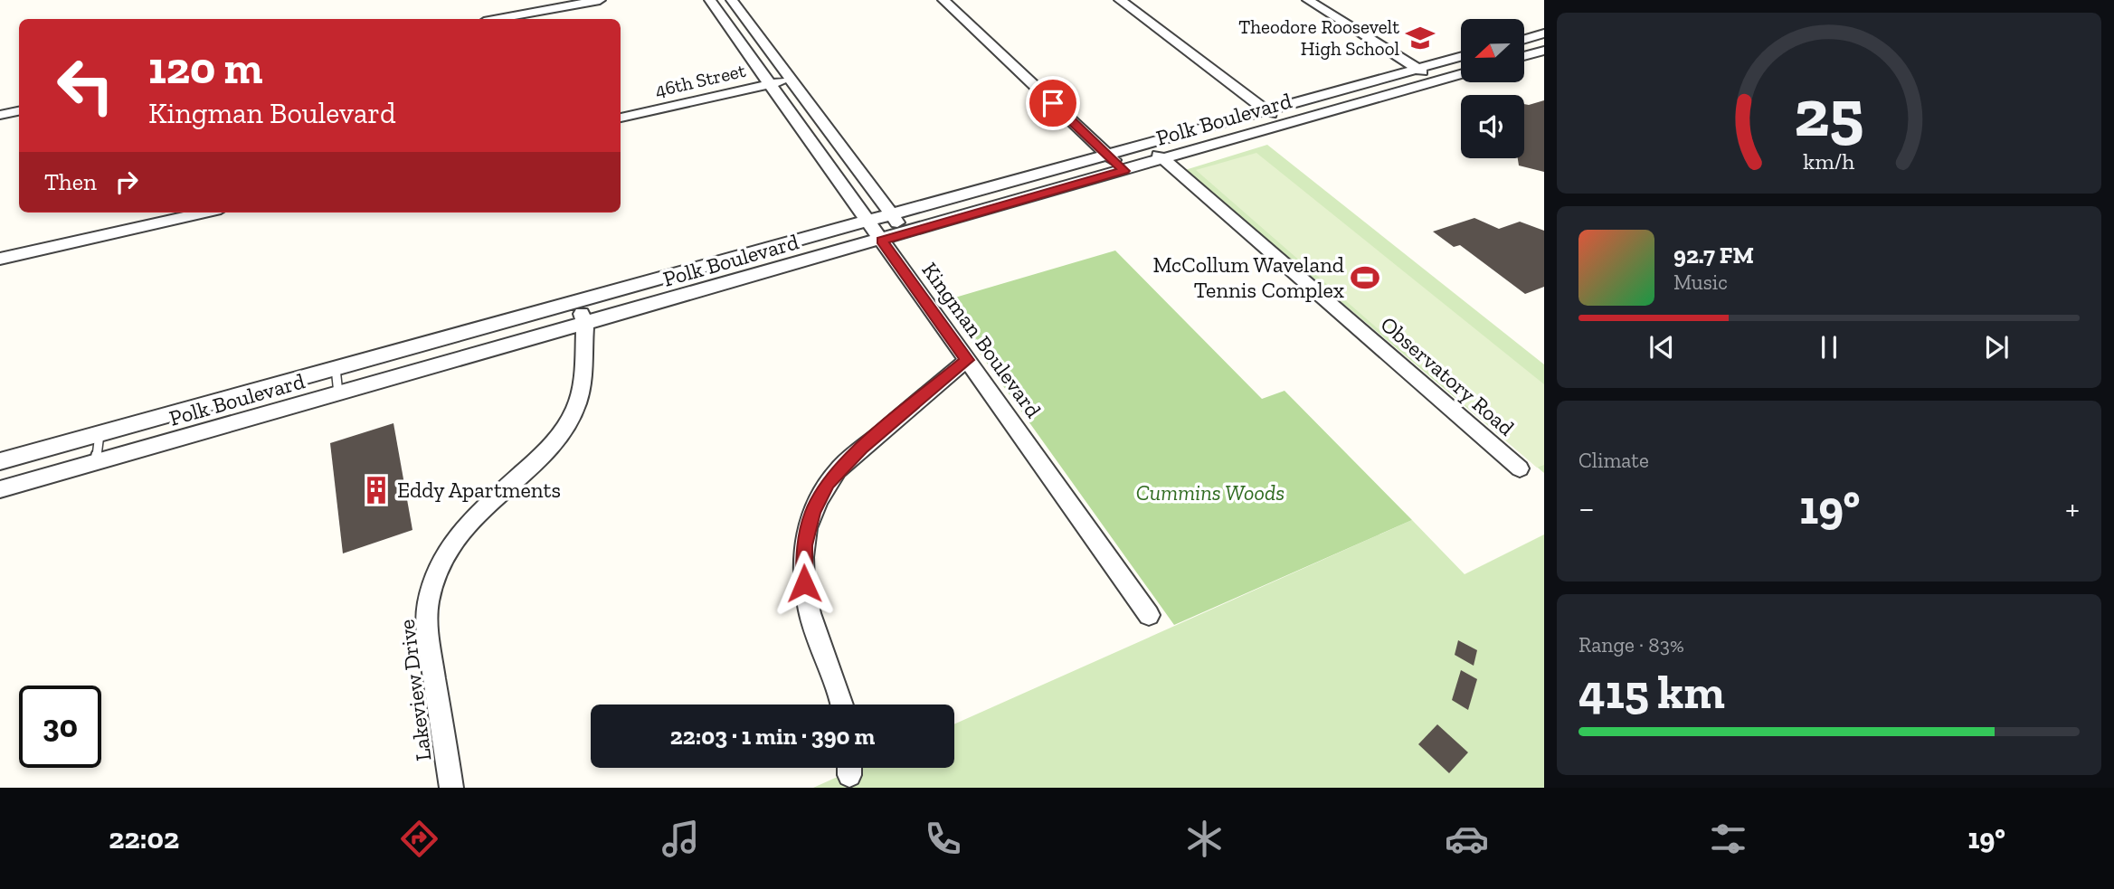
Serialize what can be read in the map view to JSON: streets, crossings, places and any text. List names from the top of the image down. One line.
{"streets":{"street":["46th Street","Polk Boulevard","Kingman Boulevard","Observatory Road","Lakeview Drive"]},"crossings":[["46th Street","Kingman Boulevard"],["Polk Boulevard","Kingman Boulevard"],["Polk Boulevard","Observatory Road"],["Polk Boulevard","Lakeview Drive"]],"parks":["Cummins Woods"],"places":{"school or university":["Theodore Roosevelt High School"],"sports":["McCollum Waveland Tennis Complex"],"building":["Eddy Apartments"]},"north":"left","page":{"turn":["120 m","Kingman Boulevard"],"then":"Then","song":["92.7 FM","Music"],"tile":["Climate",["Range · 83%","415 km"]],"heat":["−","19°","+"],"limit":"30","trip":"22:03 · 1 min · 390 m","tabs":["22:02","19°"],"gauge":["25","km/h"]}}
